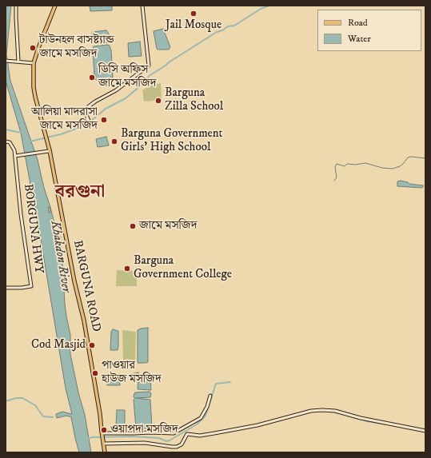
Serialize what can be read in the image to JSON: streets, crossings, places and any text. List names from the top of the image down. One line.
{"streets":{"main road":["BARGUNA ROAD"],"street":["BORGUNA HWY"]},"districts":["বরগুনা"],"water":["Khakdon River"],"places":["Jail Mosque","টাউনহল বাসষ্ট্যান্ড জামে মসজিদ","ডিসি অফিস জামে মসজিদ","Barguna Zilla School","আলিয়া মাদরাসা জামে মসজিদ","Barguna Government Girls' High School","জামে মসজিদ","Barguna Government College","Cod Masjid","পাওয়ার হাউজ মসজিদ","ওয়াপদা মসজিদ"],"legend":["Road","Water"]}
